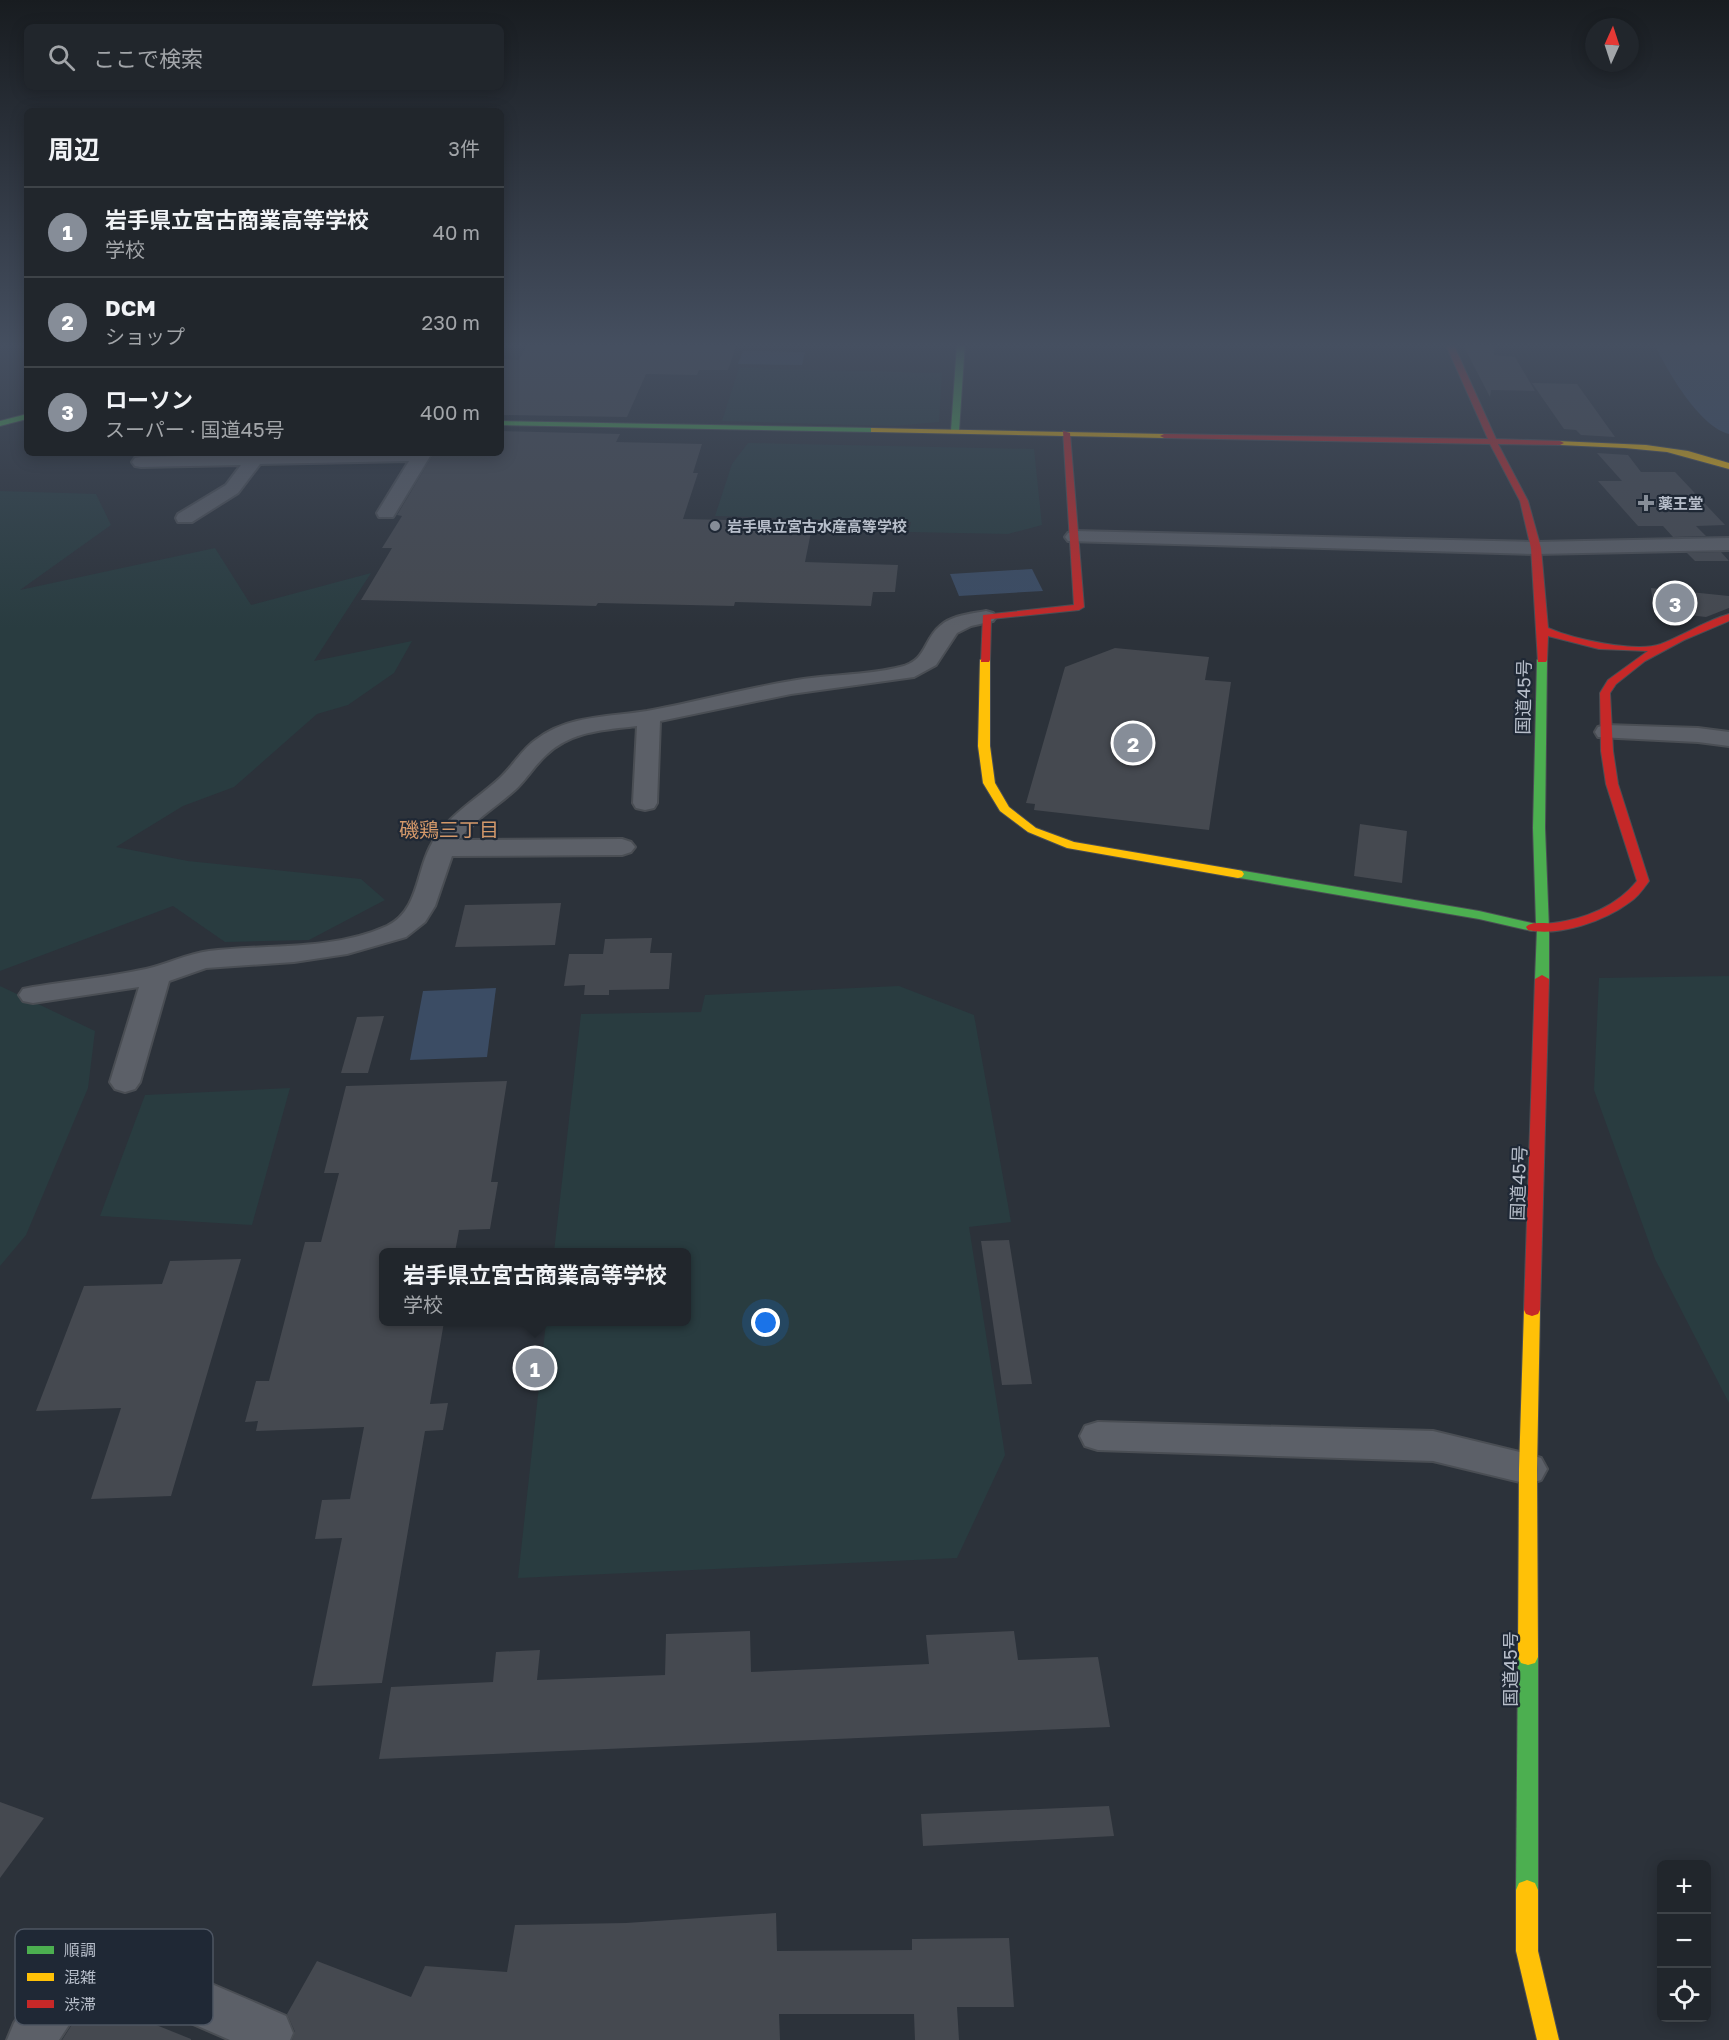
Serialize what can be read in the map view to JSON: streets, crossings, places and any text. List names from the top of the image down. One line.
{"streets":{"main road":["国道45号"]},"districts":["磯鶏三丁目"],"places":{"health":["薬王堂"],"other":["岩手県立宮古水産高等学校"]},"legend":["順調","混雑","渋滞"],"north":"top","page":{"search":"ここで検索","heading":["周辺","3件"],"list":[{"mark":"1","name":"岩手県立宮古商業高等学校","note":"学校","value":"40 m"},{"mark":"2","name":"DCM","note":"ショップ","value":"230 m"},{"mark":"3","name":"ローソン","note":"スーパー · 国道45号","value":"400 m"}],"pins":["3","2","1"],"popup":["岩手県立宮古商業高等学校","学校"],"map_buttons":["+","−"]}}
